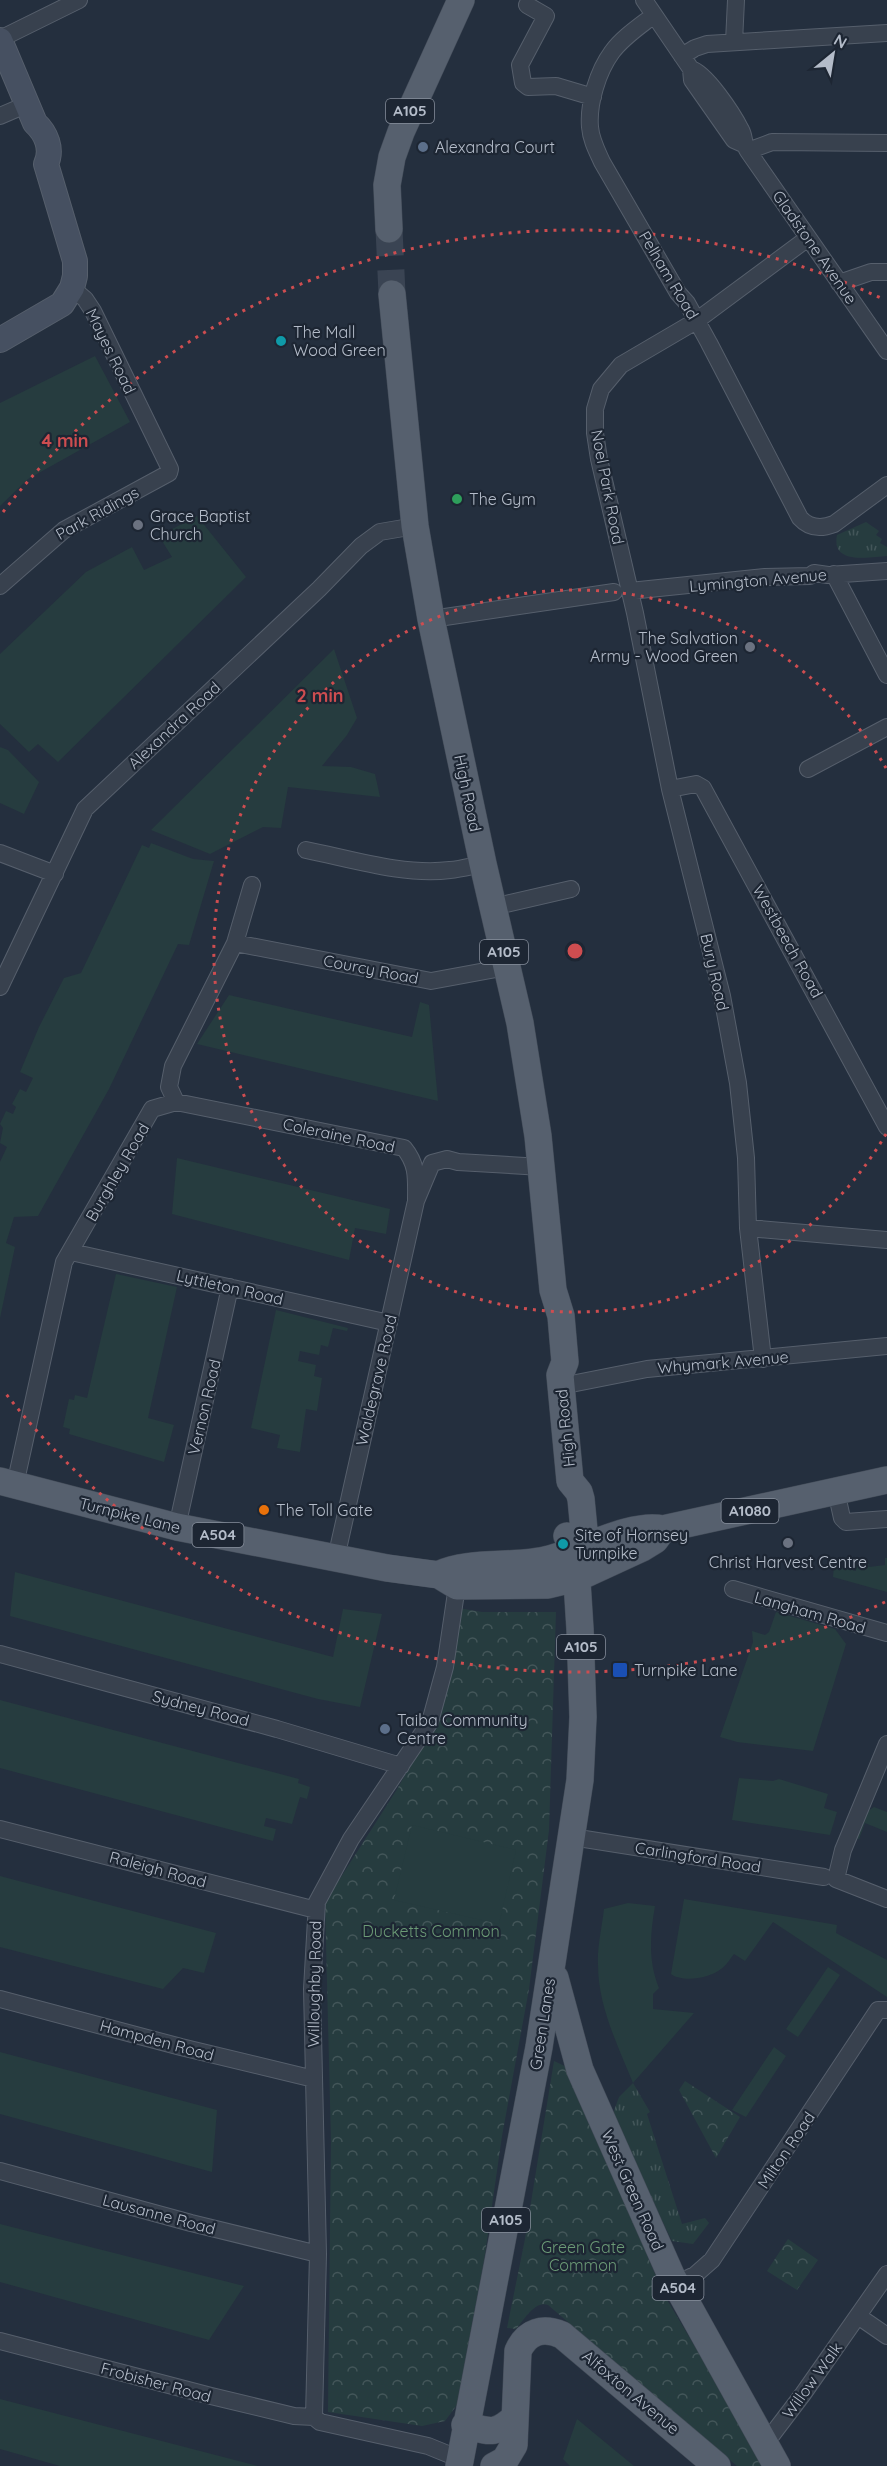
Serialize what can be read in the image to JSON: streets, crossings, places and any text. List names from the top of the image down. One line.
{"streets":{"main road":["A105","High Road","A1080","Turnpike Lane","A504","Green Lanes","West Green Road","Alfoxton Avenue"],"street":["Gladstone Avenue","Pelham Road","Mayes Road","Noel Park Road","Park Ridings","Lymington Avenue","Alexandra Road","Westbeech Road","Courcy Road","Bury Road","Coleraine Road","Burghley Road","Lyttleton Road","Whymark Avenue","Waldegrave Road","Vernon Road","Langham Road","Sydney Road","Carlingford Road","Raleigh Road","Willoughby Road","Hampden Road","Milton Road","Lausanne Road","Willow Walk","Frobisher Road"]},"crossings":[["Gladstone Avenue","Pelham Road"],["Gladstone Avenue","Noel Park Road"],["Pelham Road","Noel Park Road"],["Mayes Road","Park Ridings"],["Noel Park Road","Lymington Avenue"],["Noel Park Road","Bury Road"],["Lymington Avenue","Bury Road"],["Alexandra Road","High Road"],["High Road","Courcy Road"],["High Road","Whymark Avenue"],["High Road","A1080"],["High Road","Turnpike Lane"],["High Road","Green Lanes"],["Westbeech Road","Bury Road"],["Bury Road","Whymark Avenue"],["Coleraine Road","Burghley Road"],["Coleraine Road","Waldegrave Road"],["Burghley Road","Lyttleton Road"],["Burghley Road","Turnpike Lane"],["Lyttleton Road","Waldegrave Road"],["Lyttleton Road","Vernon Road"],["Waldegrave Road","Turnpike Lane"],["Vernon Road","Turnpike Lane"],["A1080","Turnpike Lane"],["A1080","Green Lanes"],["Turnpike Lane","Willoughby Road"],["Turnpike Lane","Green Lanes"],["Sydney Road","Willoughby Road"],["Carlingford Road","Green Lanes"],["Raleigh Road","Willoughby Road"],["Willoughby Road","Hampden Road"],["Willoughby Road","Lausanne Road"],["Willoughby Road","Frobisher Road"],["Green Lanes","West Green Road"],["Green Lanes","Frobisher Road"],["Milton Road","West Green Road"],["West Green Road","Willow Walk"]],"parks":["Ducketts Common","Green Gate Common"],"places":{"other":["Alexandra Court","The Mall Wood Green","The Gym","Grace Baptist Church","The Salvation Army - Wood Green","The Toll Gate","Christ Harvest Centre","Site of Hornsey Turnpike","Taiba Community Centre"],"transit":["Turnpike Lane"]},"north":"top right","rings":["4 min","2 min"]}
